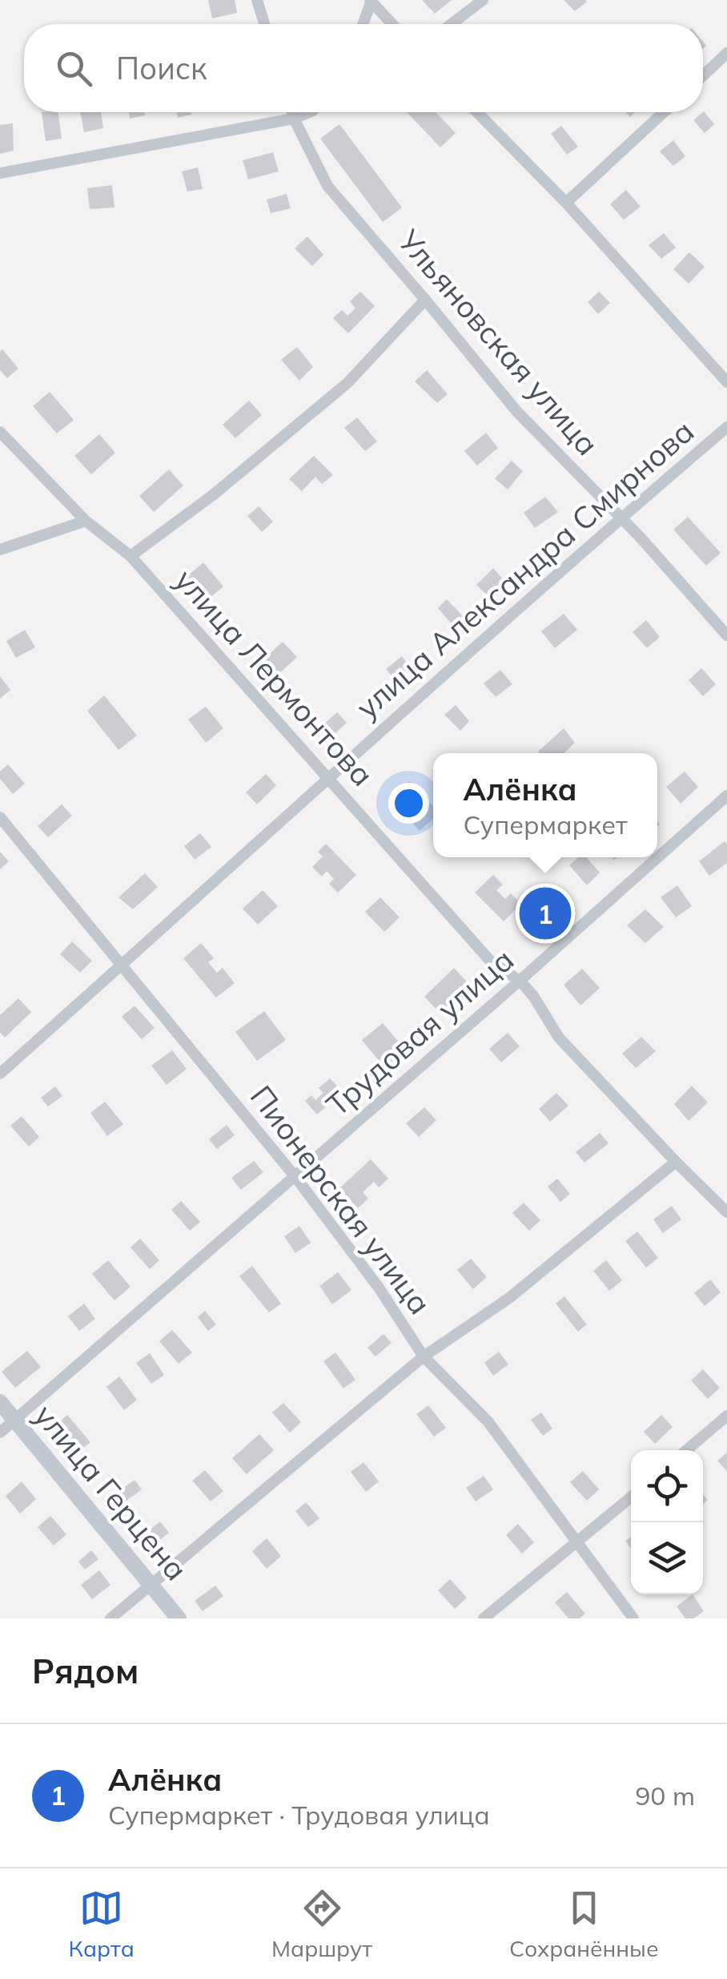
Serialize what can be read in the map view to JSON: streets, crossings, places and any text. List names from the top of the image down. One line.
{"streets":{"street":["Ульяновская улица","улица Александра Смирнова","улица Лермонтова","Трудовая улица","Пионерская улица","улица Герцена"]},"crossings":[["Ульяновская улица","улица Александра Смирнова"],["улица Александра Смирнова","улица Лермонтова"],["улица Александра Смирнова","Пионерская улица"],["улица Лермонтова","Трудовая улица"],["Трудовая улица","Пионерская улица"],["Трудовая улица","улица Герцена"]],"page":{"search":"Поиск","popup":["Алёнка","Супермаркет"],"pins":"1","heading":"Рядом","list":[{"mark":"1","name":"Алёнка","note":"Супермаркет · Трудовая улица","value":"90 m"}],"nav":["Карта","Маршрут","Сохранённые"]}}
